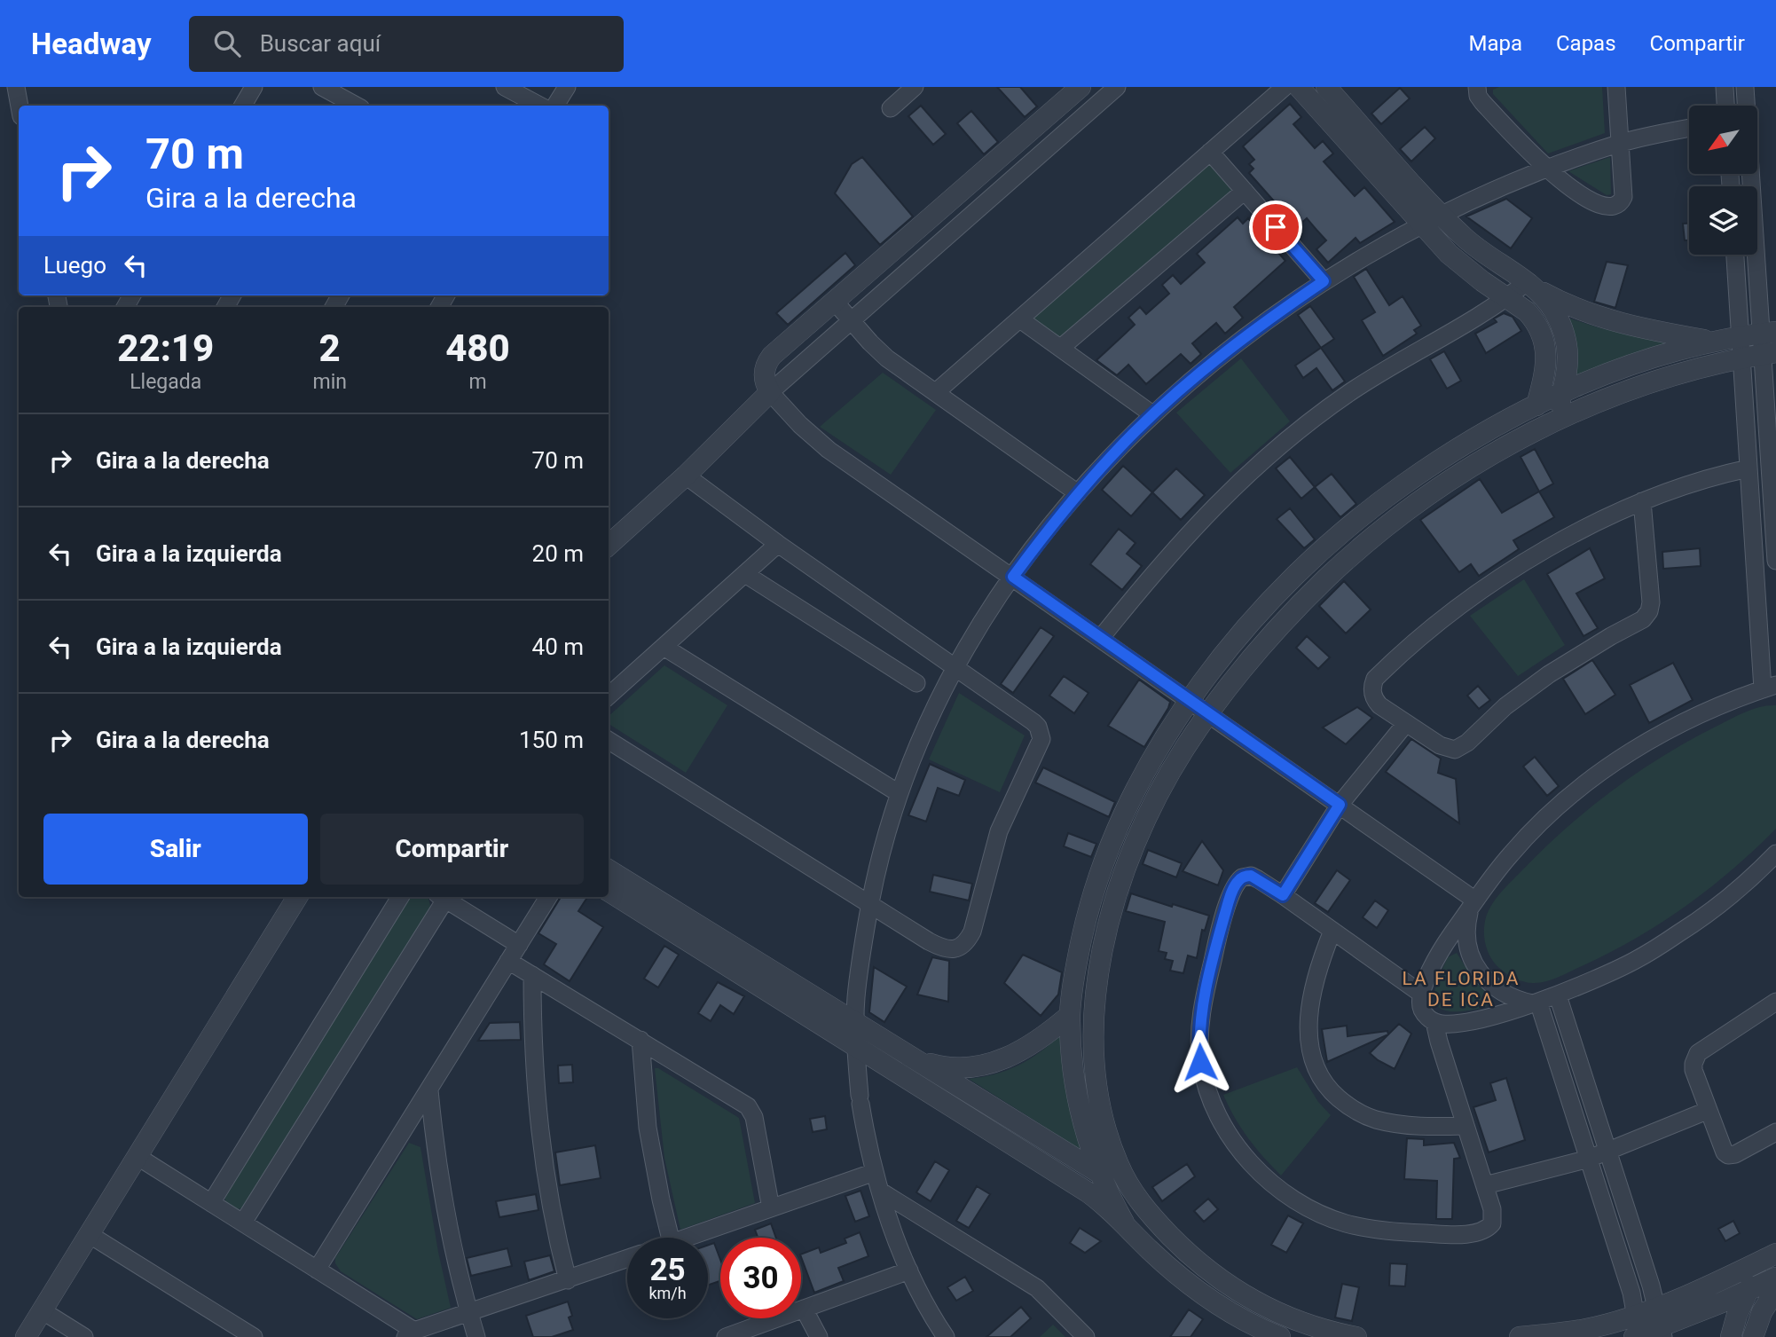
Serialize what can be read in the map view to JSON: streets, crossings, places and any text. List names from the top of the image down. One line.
{"districts":["LA FLORIDA DE ICA"],"north":"bottom left","page":{"header":"Headway","search":"Buscar aquí","nav":["Mapa","Capas","Compartir"],"turn":["70 m","Gira a la derecha"],"then":"Luego","eta":["22:19","Llegada","2","min","480","m"],"list":[{"name":"Gira a la derecha","value":"70 m"},{"name":"Gira a la izquierda","value":"20 m"},{"name":"Gira a la izquierda","value":"40 m"},{"name":"Gira a la derecha","value":"150 m"}],"buttons":["Salir","Compartir"],"speed":"25 km/h","limit":"30"}}
